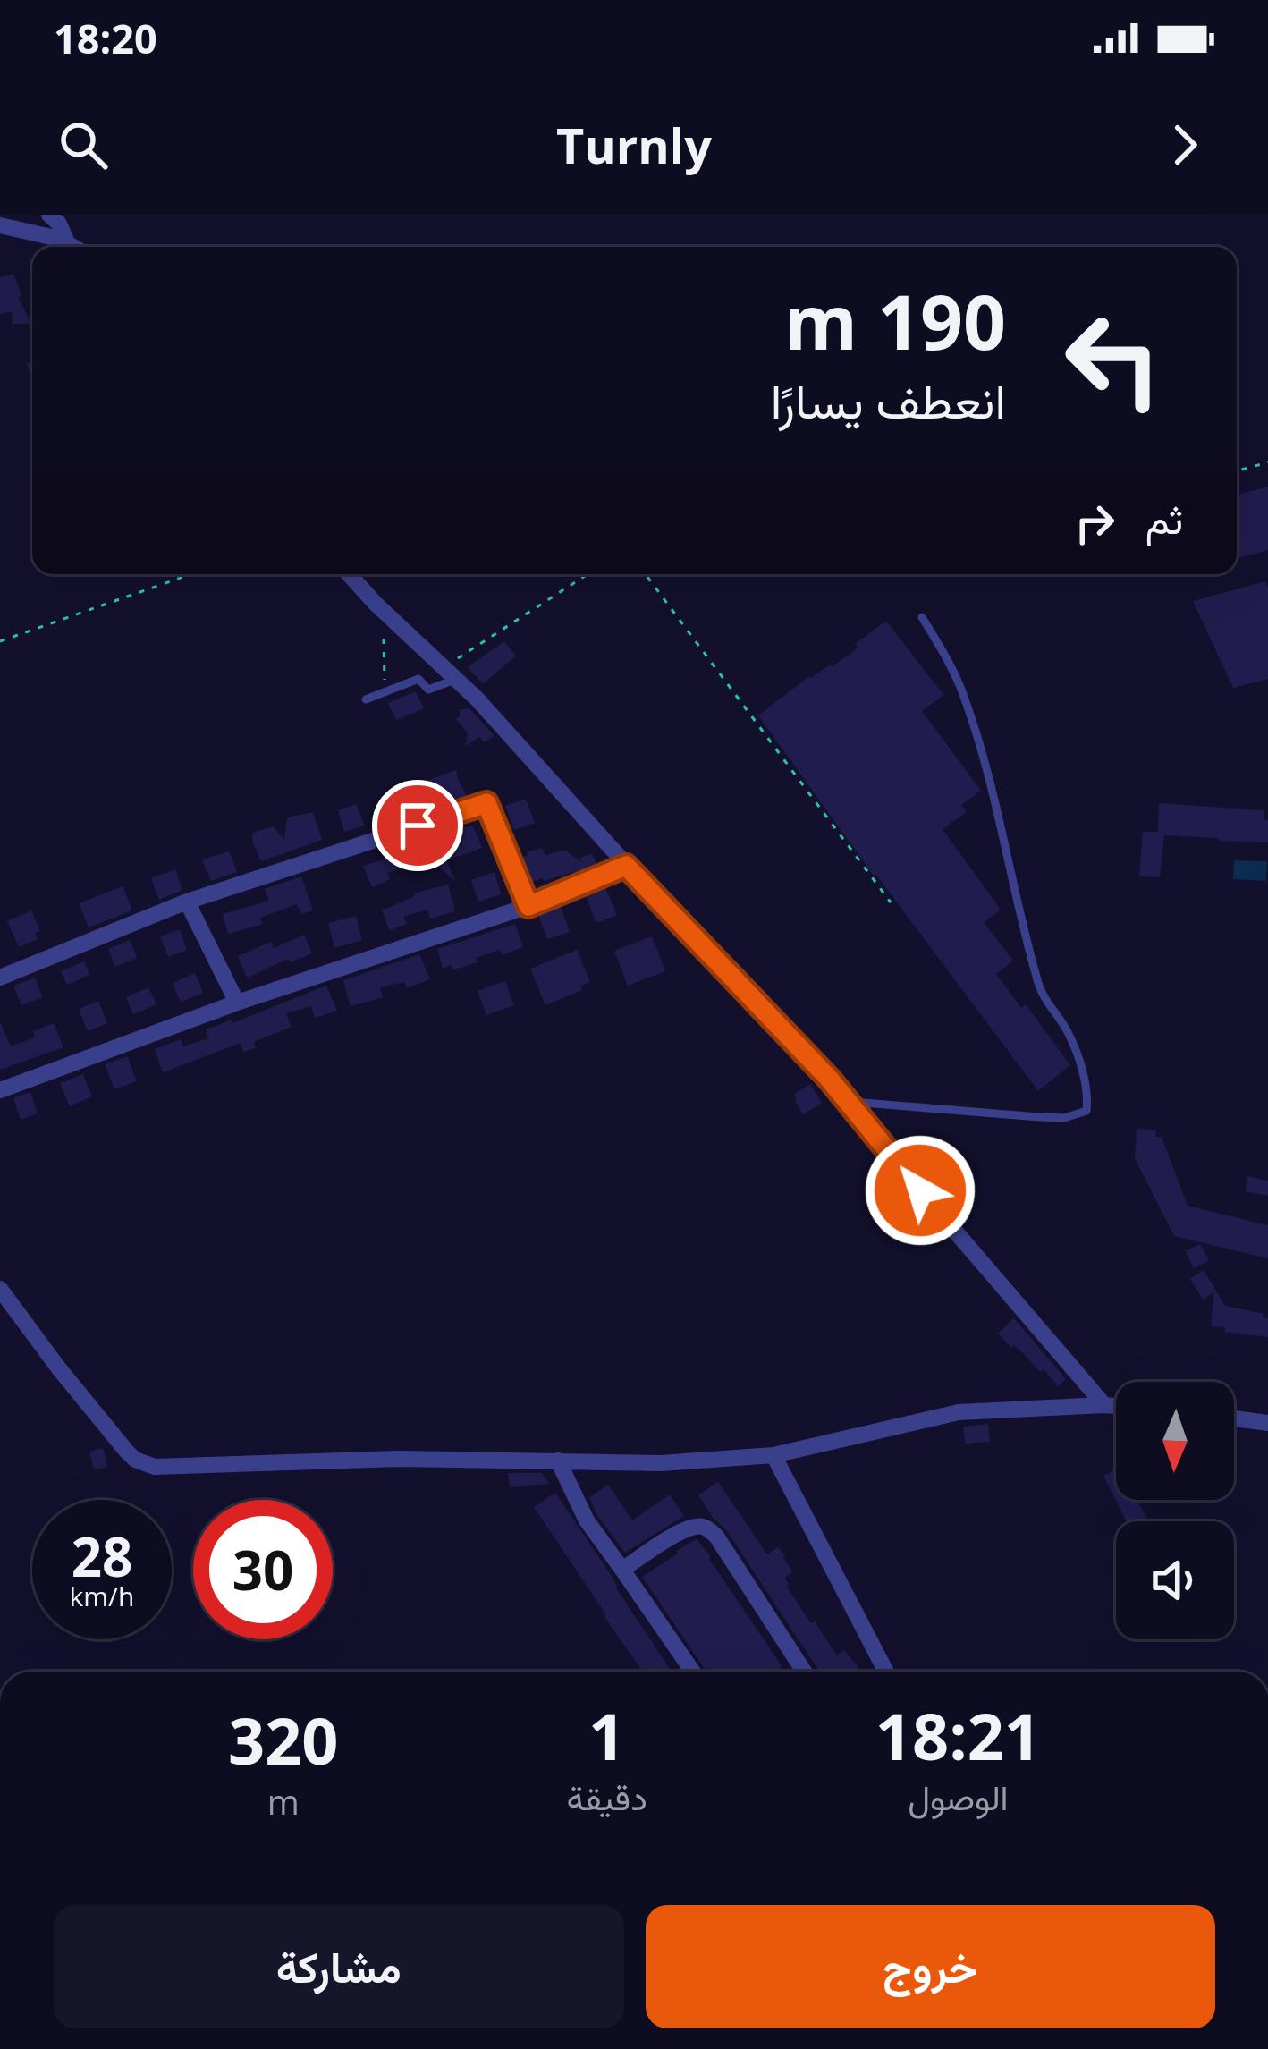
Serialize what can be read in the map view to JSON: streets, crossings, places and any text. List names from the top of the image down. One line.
{"north":"bottom","page":{"status":"18:20","header":"Turnly","turn":["190 m","انعطف يسارًا"],"then":"ثم","speed":"28 km/h","limit":"30","eta":["18:21","الوصول","1","دقيقة","320","m"],"buttons":["خروج","مشاركة"]}}
